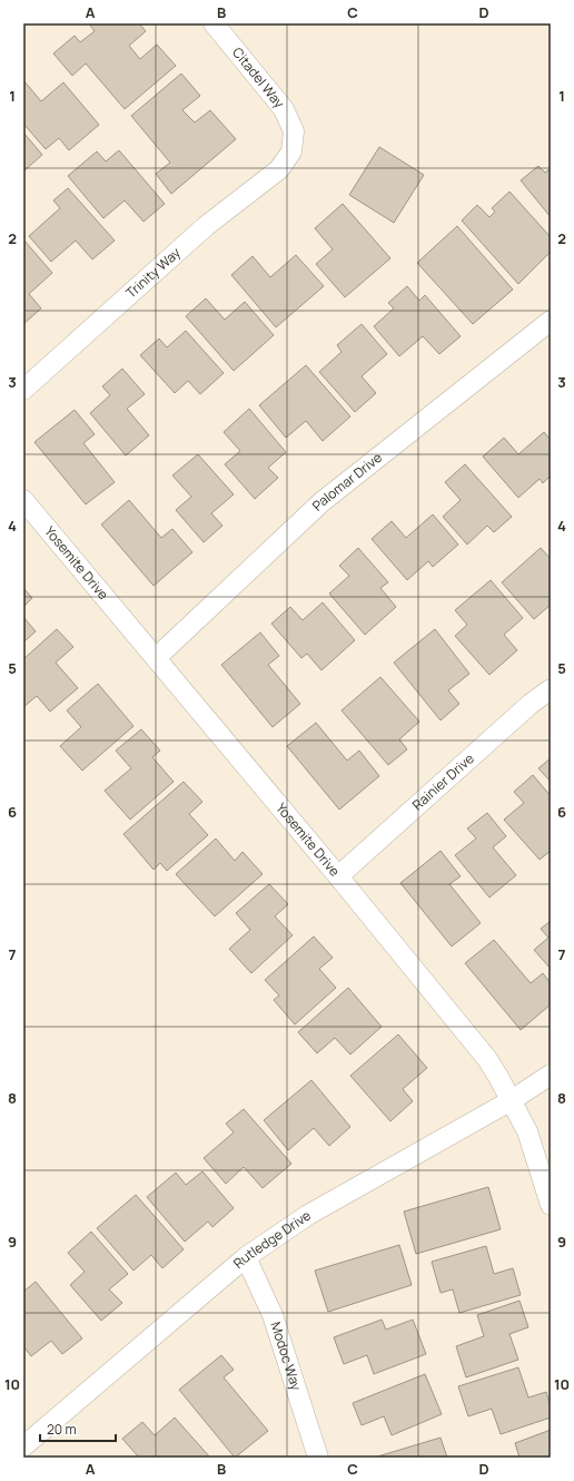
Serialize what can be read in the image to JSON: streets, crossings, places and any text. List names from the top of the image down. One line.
{"streets":{"street":["Citadel Way","Trinity Way","Palomar Drive","Yosemite Drive","Rainier Drive","Rutledge Drive","Modoc Way"]},"crossings":[["Citadel Way","Trinity Way"],["Palomar Drive","Yosemite Drive"],["Yosemite Drive","Rainier Drive"],["Yosemite Drive","Rutledge Drive"],["Rutledge Drive","Modoc Way"]],"scale_bar":"20 m","grid":{"columns":["A","B","C","D"],"rows":["1","2","3","4","5","6","7","8","9","10"]}}
